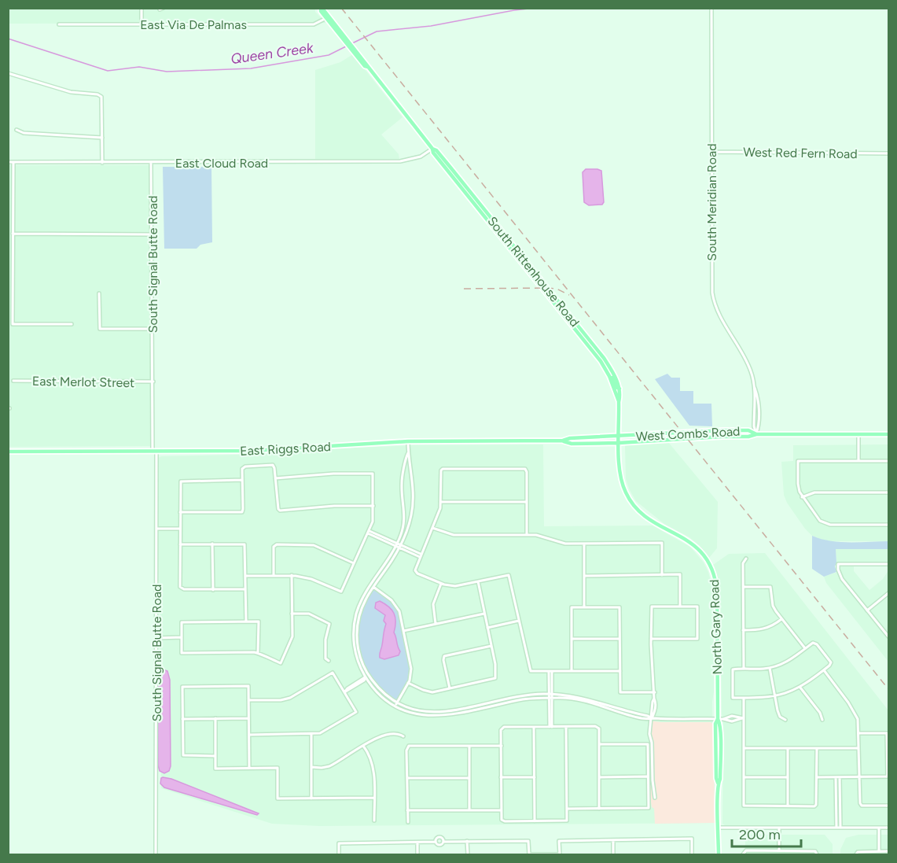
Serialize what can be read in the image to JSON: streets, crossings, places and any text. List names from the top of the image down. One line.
{"streets":{"main road":["South Rittenhouse Road","West Combs Road","East Riggs Road","North Gary Road"],"street":["East Via De Palmas","West Red Fern Road","East Cloud Road","South Meridian Road","South Signal Butte Road","East Merlot Street"]},"crossings":[["East Via De Palmas","South Rittenhouse Road"],["West Red Fern Road","South Meridian Road"],["East Cloud Road","South Signal Butte Road"],["East Cloud Road","South Rittenhouse Road"],["South Meridian Road","West Combs Road"],["South Signal Butte Road","East Merlot Street"],["South Signal Butte Road","East Riggs Road"],["South Rittenhouse Road","West Combs Road"],["South Rittenhouse Road","East Riggs Road"],["South Rittenhouse Road","North Gary Road"],["West Combs Road","East Riggs Road"],["West Combs Road","North Gary Road"],["East Riggs Road","North Gary Road"]],"water":["Queen Creek"],"scale_bar":"200 m"}
